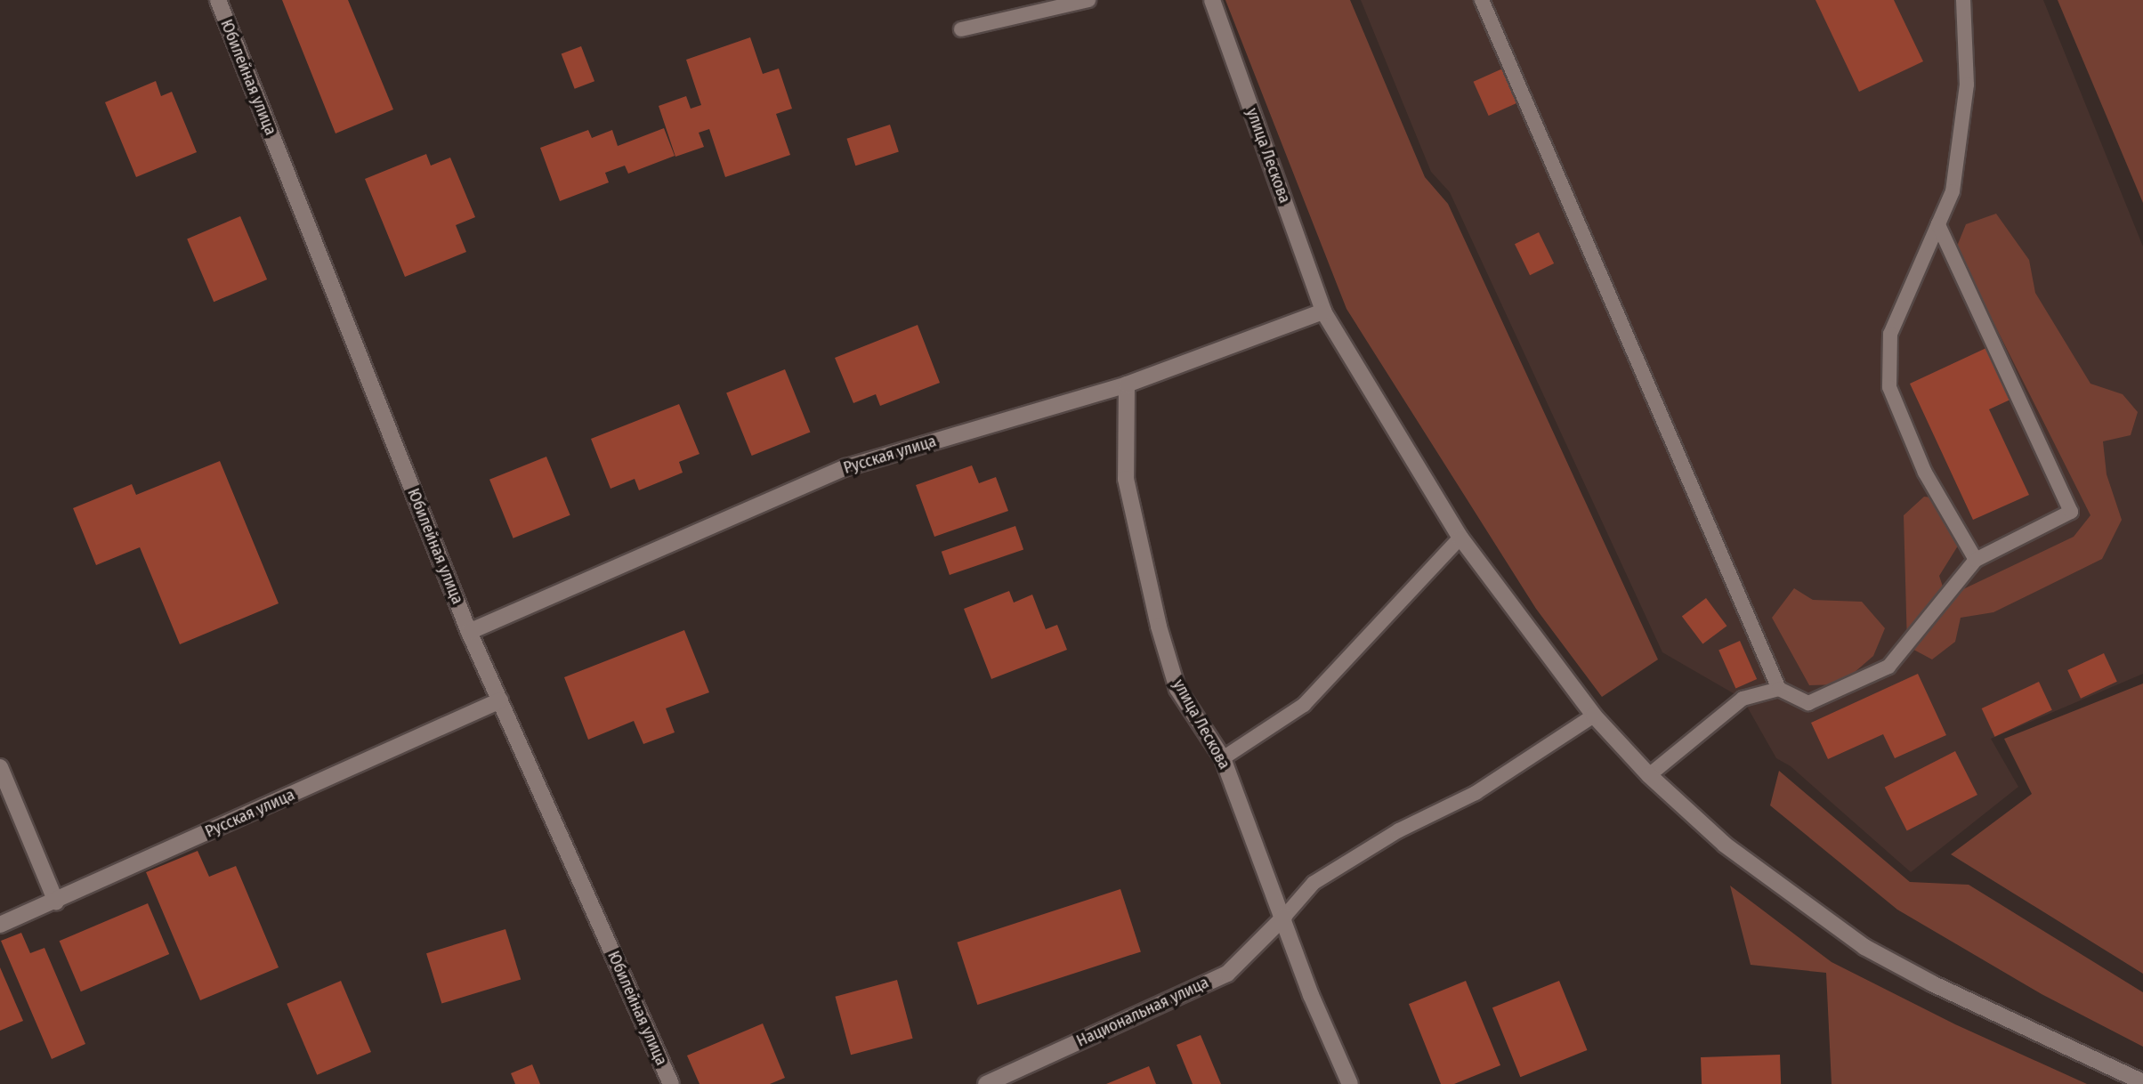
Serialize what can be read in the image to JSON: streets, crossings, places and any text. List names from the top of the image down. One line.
{"streets":{"street":["Юбилейная улица","улица Лескова","Русская улица","Национальная улица"]},"crossings":[["Юбилейная улица","Русская улица"],["улица Лескова","Русская улица"],["улица Лескова","Национальная улица"]]}
